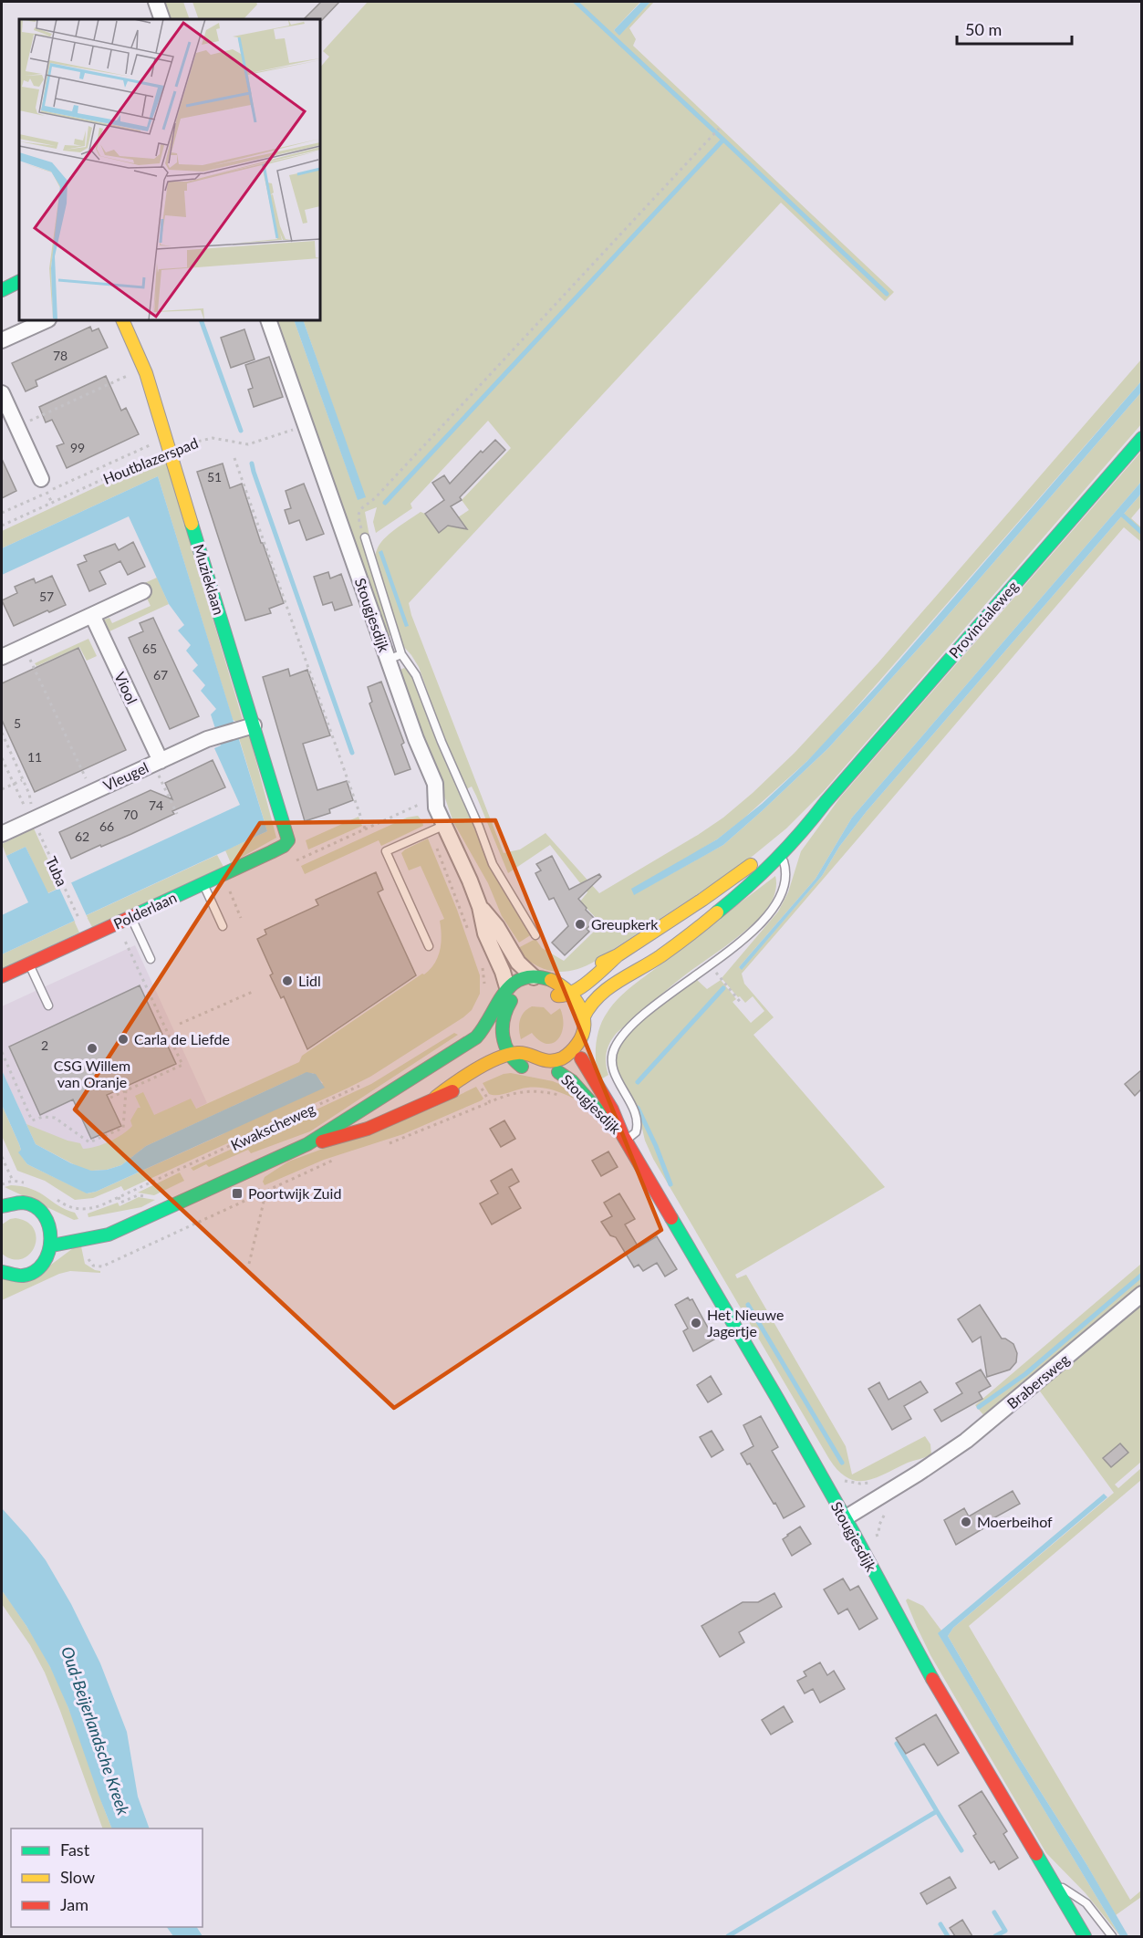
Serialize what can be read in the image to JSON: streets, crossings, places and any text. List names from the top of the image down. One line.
{"streets":{"main road":["Muzieklaan","Stougjesdijk","Provincialeweg","Polderlaan","Kwakscheweg"],"street":["Viool","Vleugel","Brabersweg"],"path":["Houtblazerspad","Tuba"]},"crossings":[["Houtblazerspad","Muzieklaan"],["Houtblazerspad","Stougjesdijk"],["Muzieklaan","Vleugel"],["Muzieklaan","Polderlaan"],["Stougjesdijk","Provincialeweg"],["Stougjesdijk","Kwakscheweg"],["Stougjesdijk","Brabersweg"],["Provincialeweg","Kwakscheweg"],["Viool","Vleugel"],["Vleugel","Tuba"]],"water":["Oud-Beijerlandsche Kreek"],"places":{"other":["Greupkerk","Lidl","Carla de Liefde","CSG Willem van Oranje","Het Nieuwe Jagertje","Moerbeihof"],"transit":["Poortwijk Zuid"]},"house_numbers":["78","99","51","57","65","67","5","11","74","70","66","62","2"],"legend":["Fast","Slow","Jam"],"scale_bar":"50 m"}
